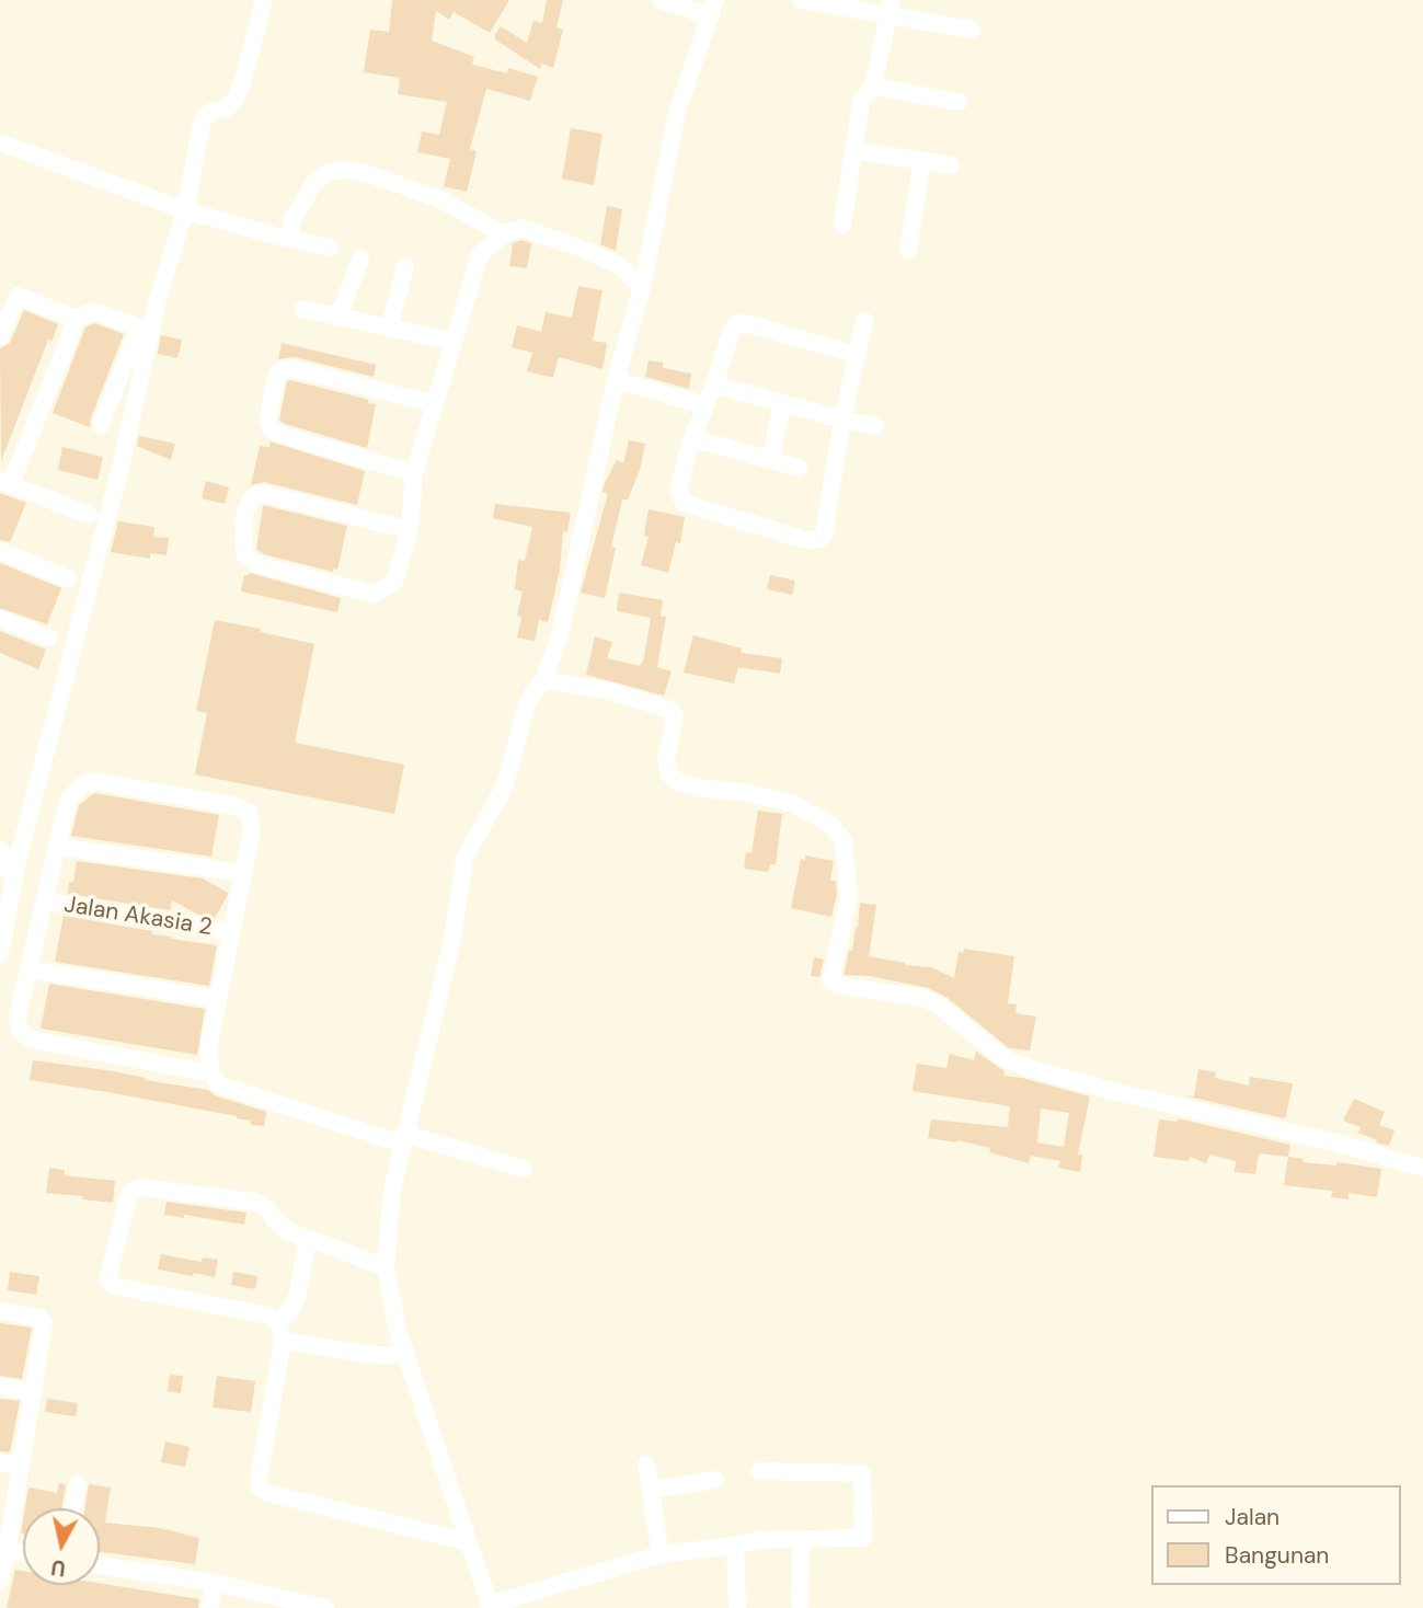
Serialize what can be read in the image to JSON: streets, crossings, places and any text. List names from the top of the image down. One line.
{"streets":{"street":["Jalan Akasia 2"]},"legend":["Jalan","Bangunan"],"north":"bottom"}
